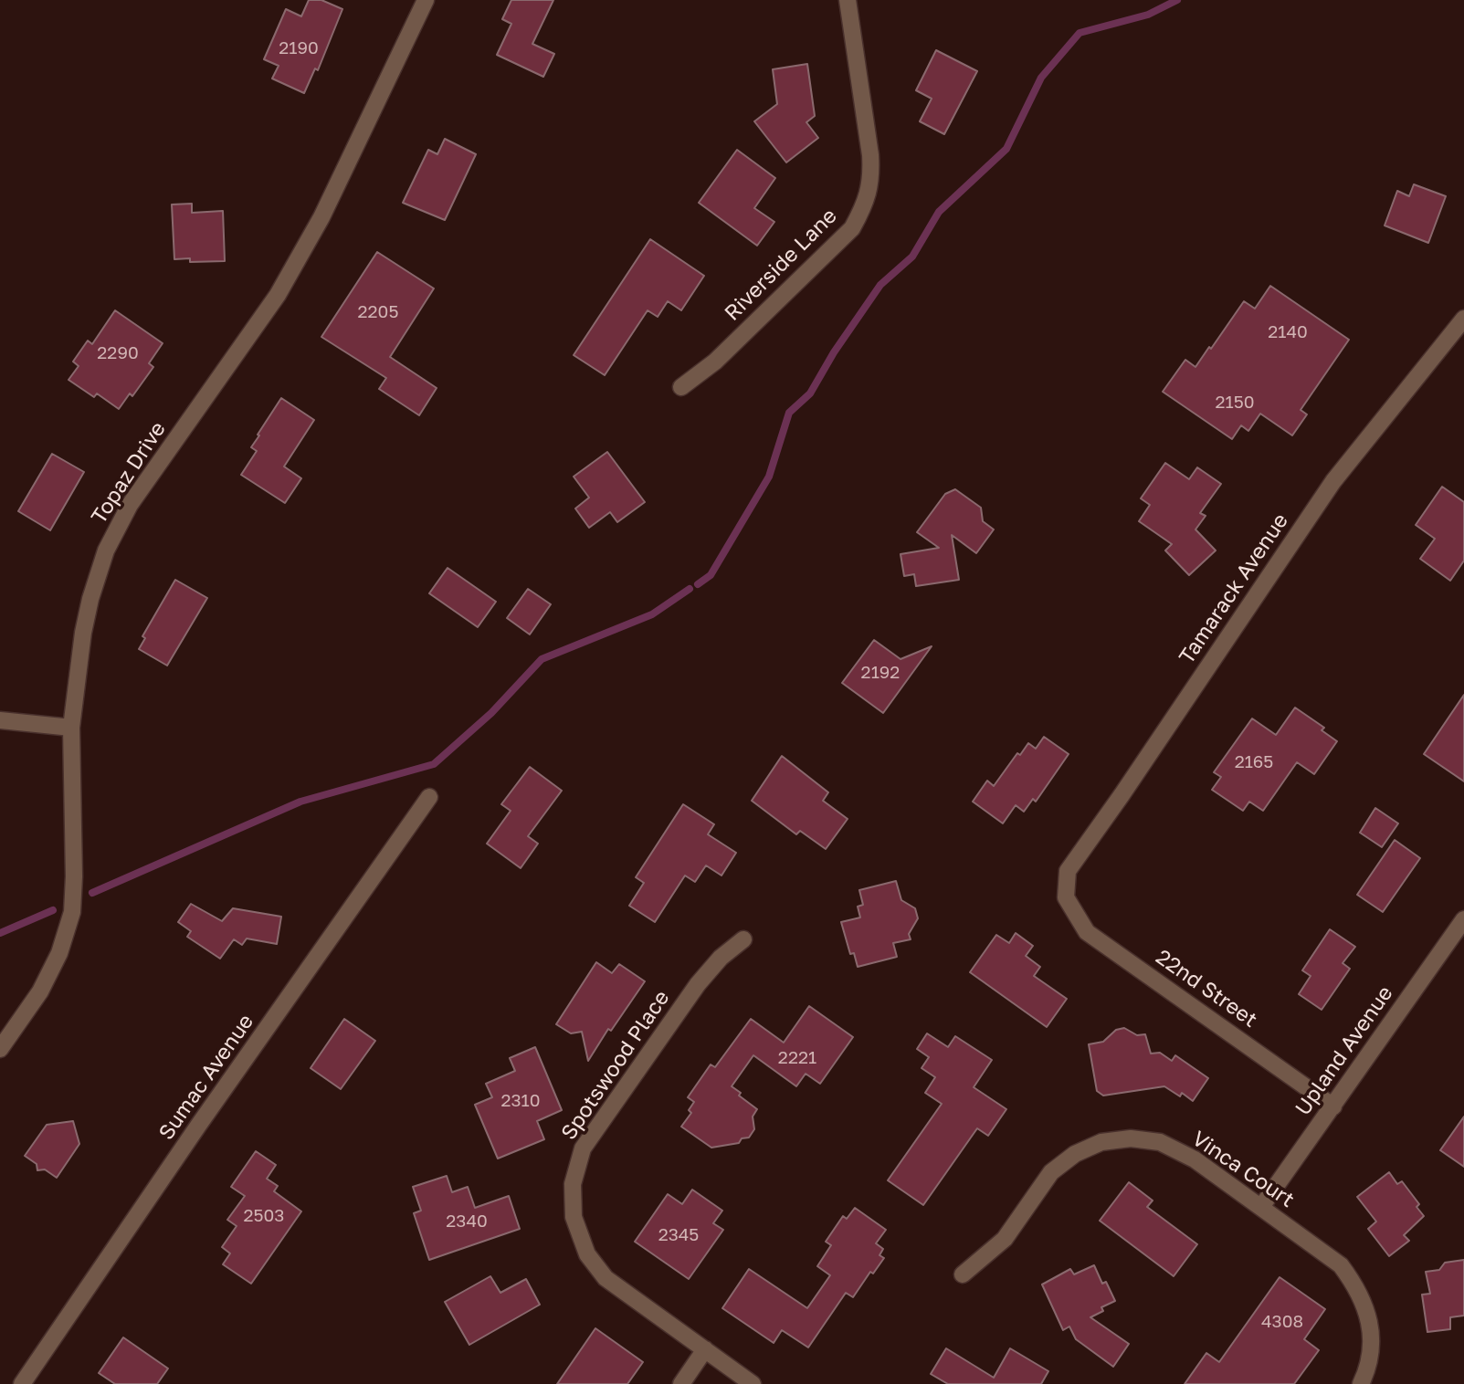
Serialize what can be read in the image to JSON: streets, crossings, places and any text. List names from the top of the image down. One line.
{"streets":{"street":["Riverside Lane","Topaz Drive","Tamarack Avenue","22nd Street","Upland Avenue","Spotswood Place","Sumac Avenue","Vinca Court"]},"crossings":[["Tamarack Avenue","22nd Street"],["22nd Street","Upland Avenue"],["Upland Avenue","Vinca Court"]],"house_numbers":["2190","2205","2140","2290","2150","2192","2165","2221","2310","2503","2340","2345","4308"]}
